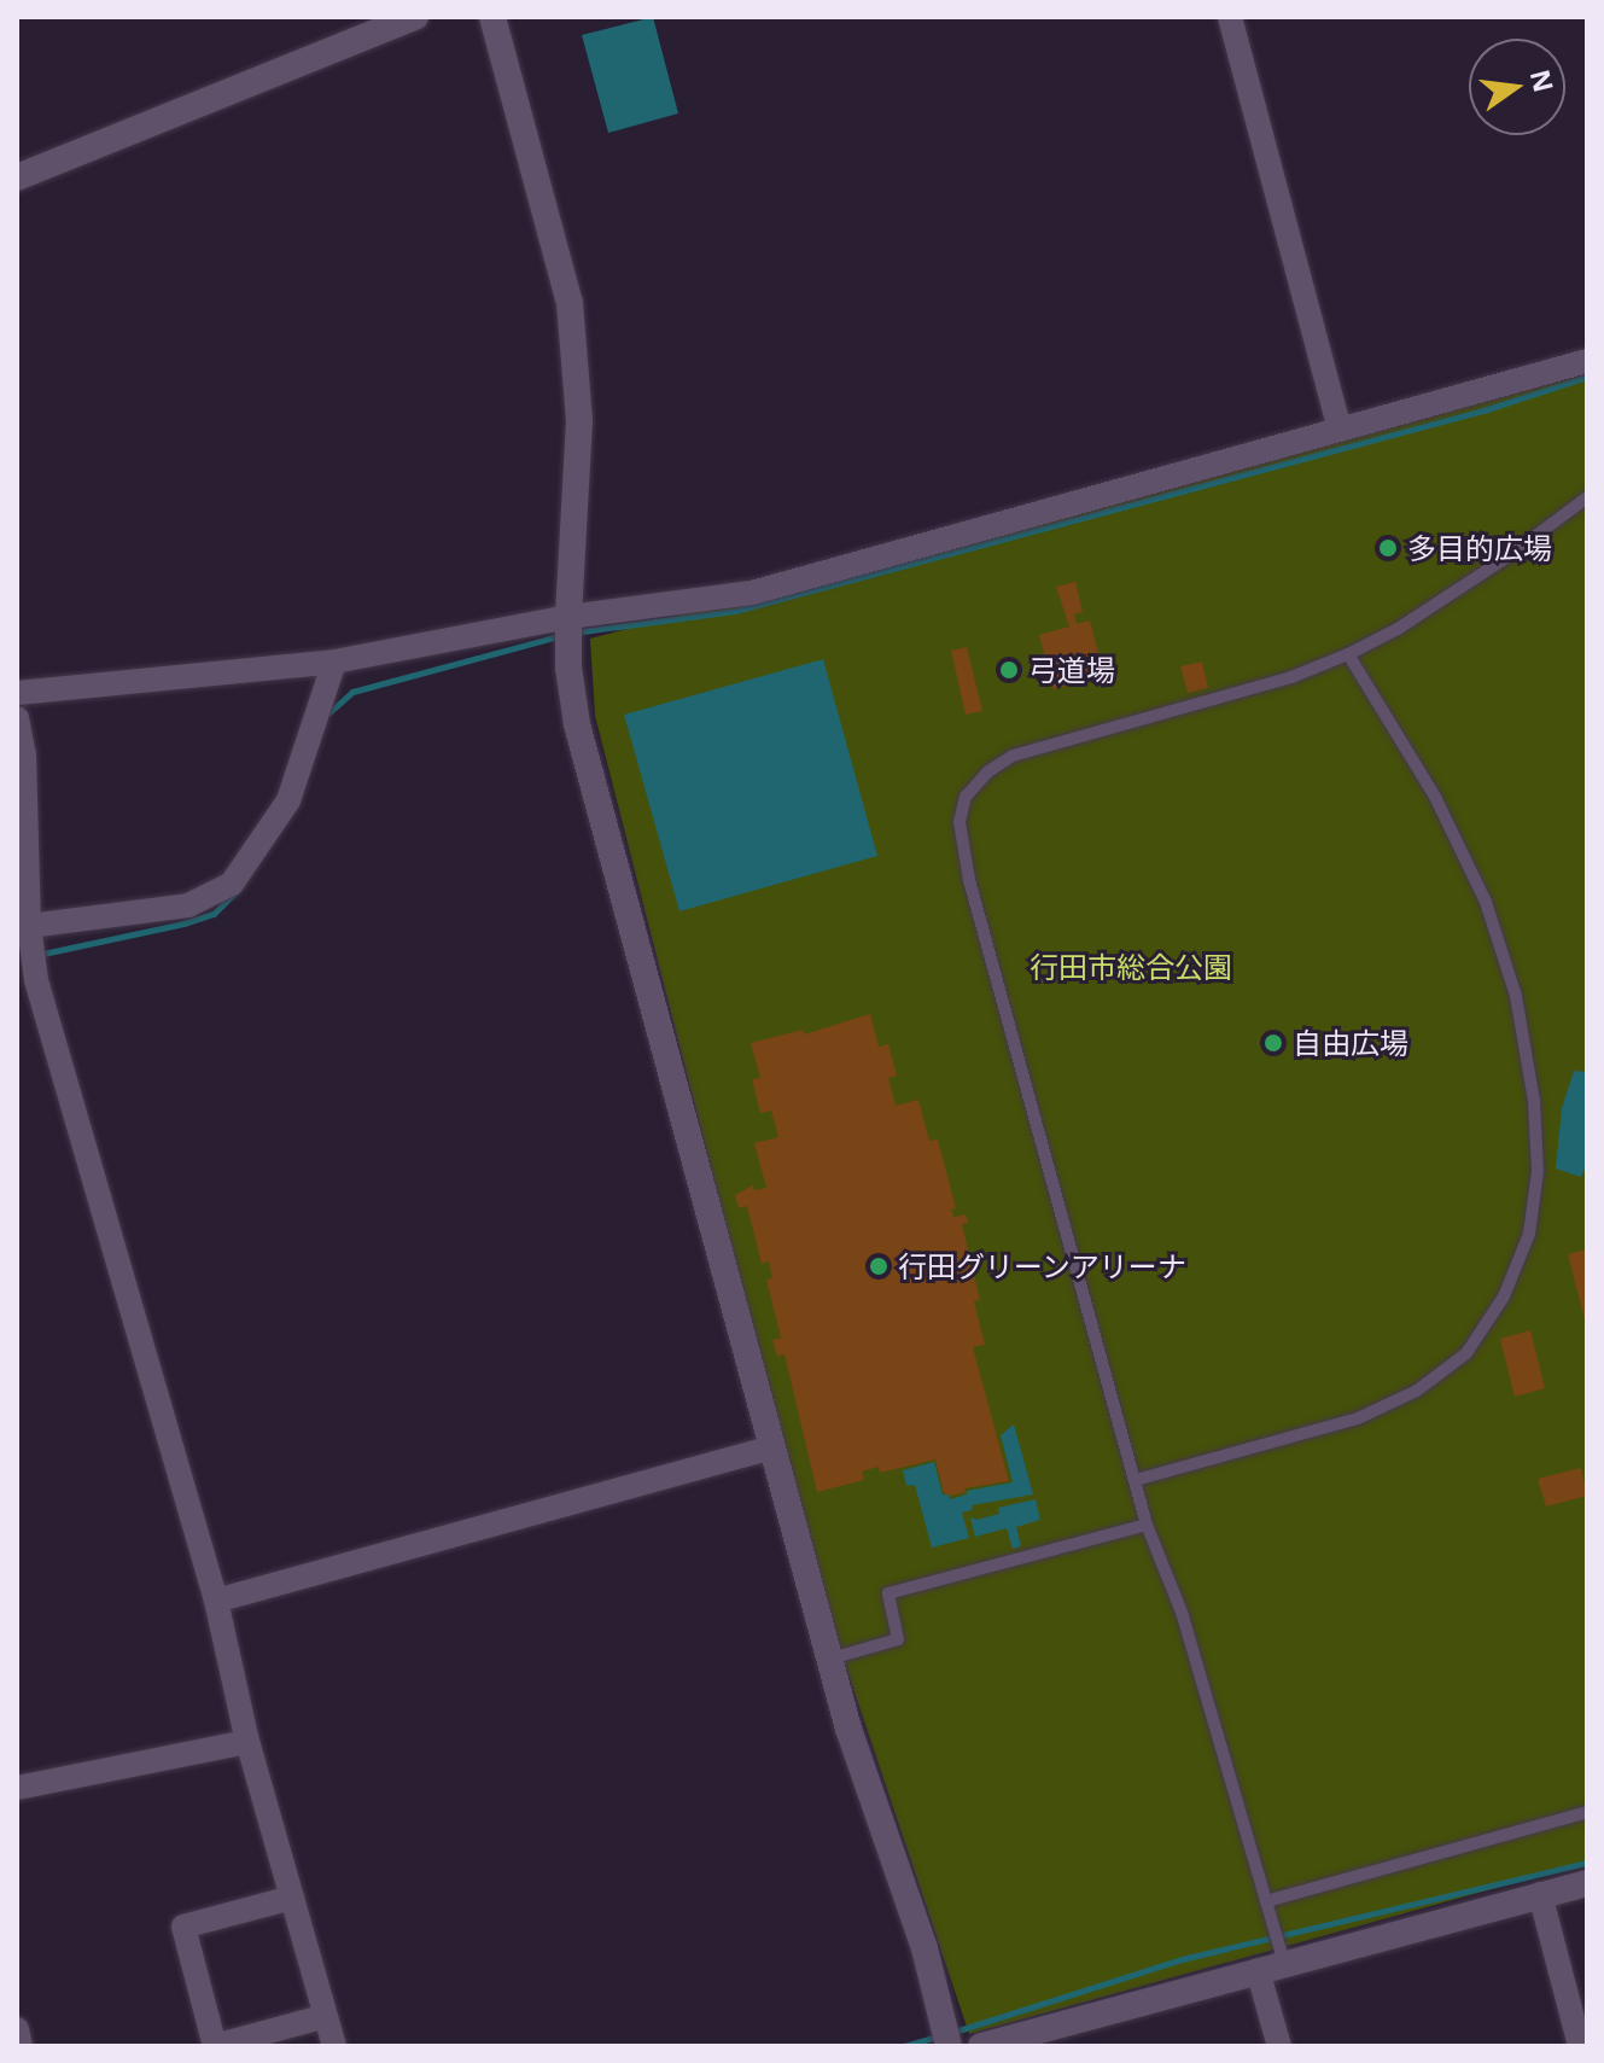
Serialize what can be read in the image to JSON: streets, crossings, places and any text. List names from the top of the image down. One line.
{"parks":["行田市総合公園"],"places":["多目的広場","弓道場","自由広場","行田グリーンアリーナ"],"north":"right"}
